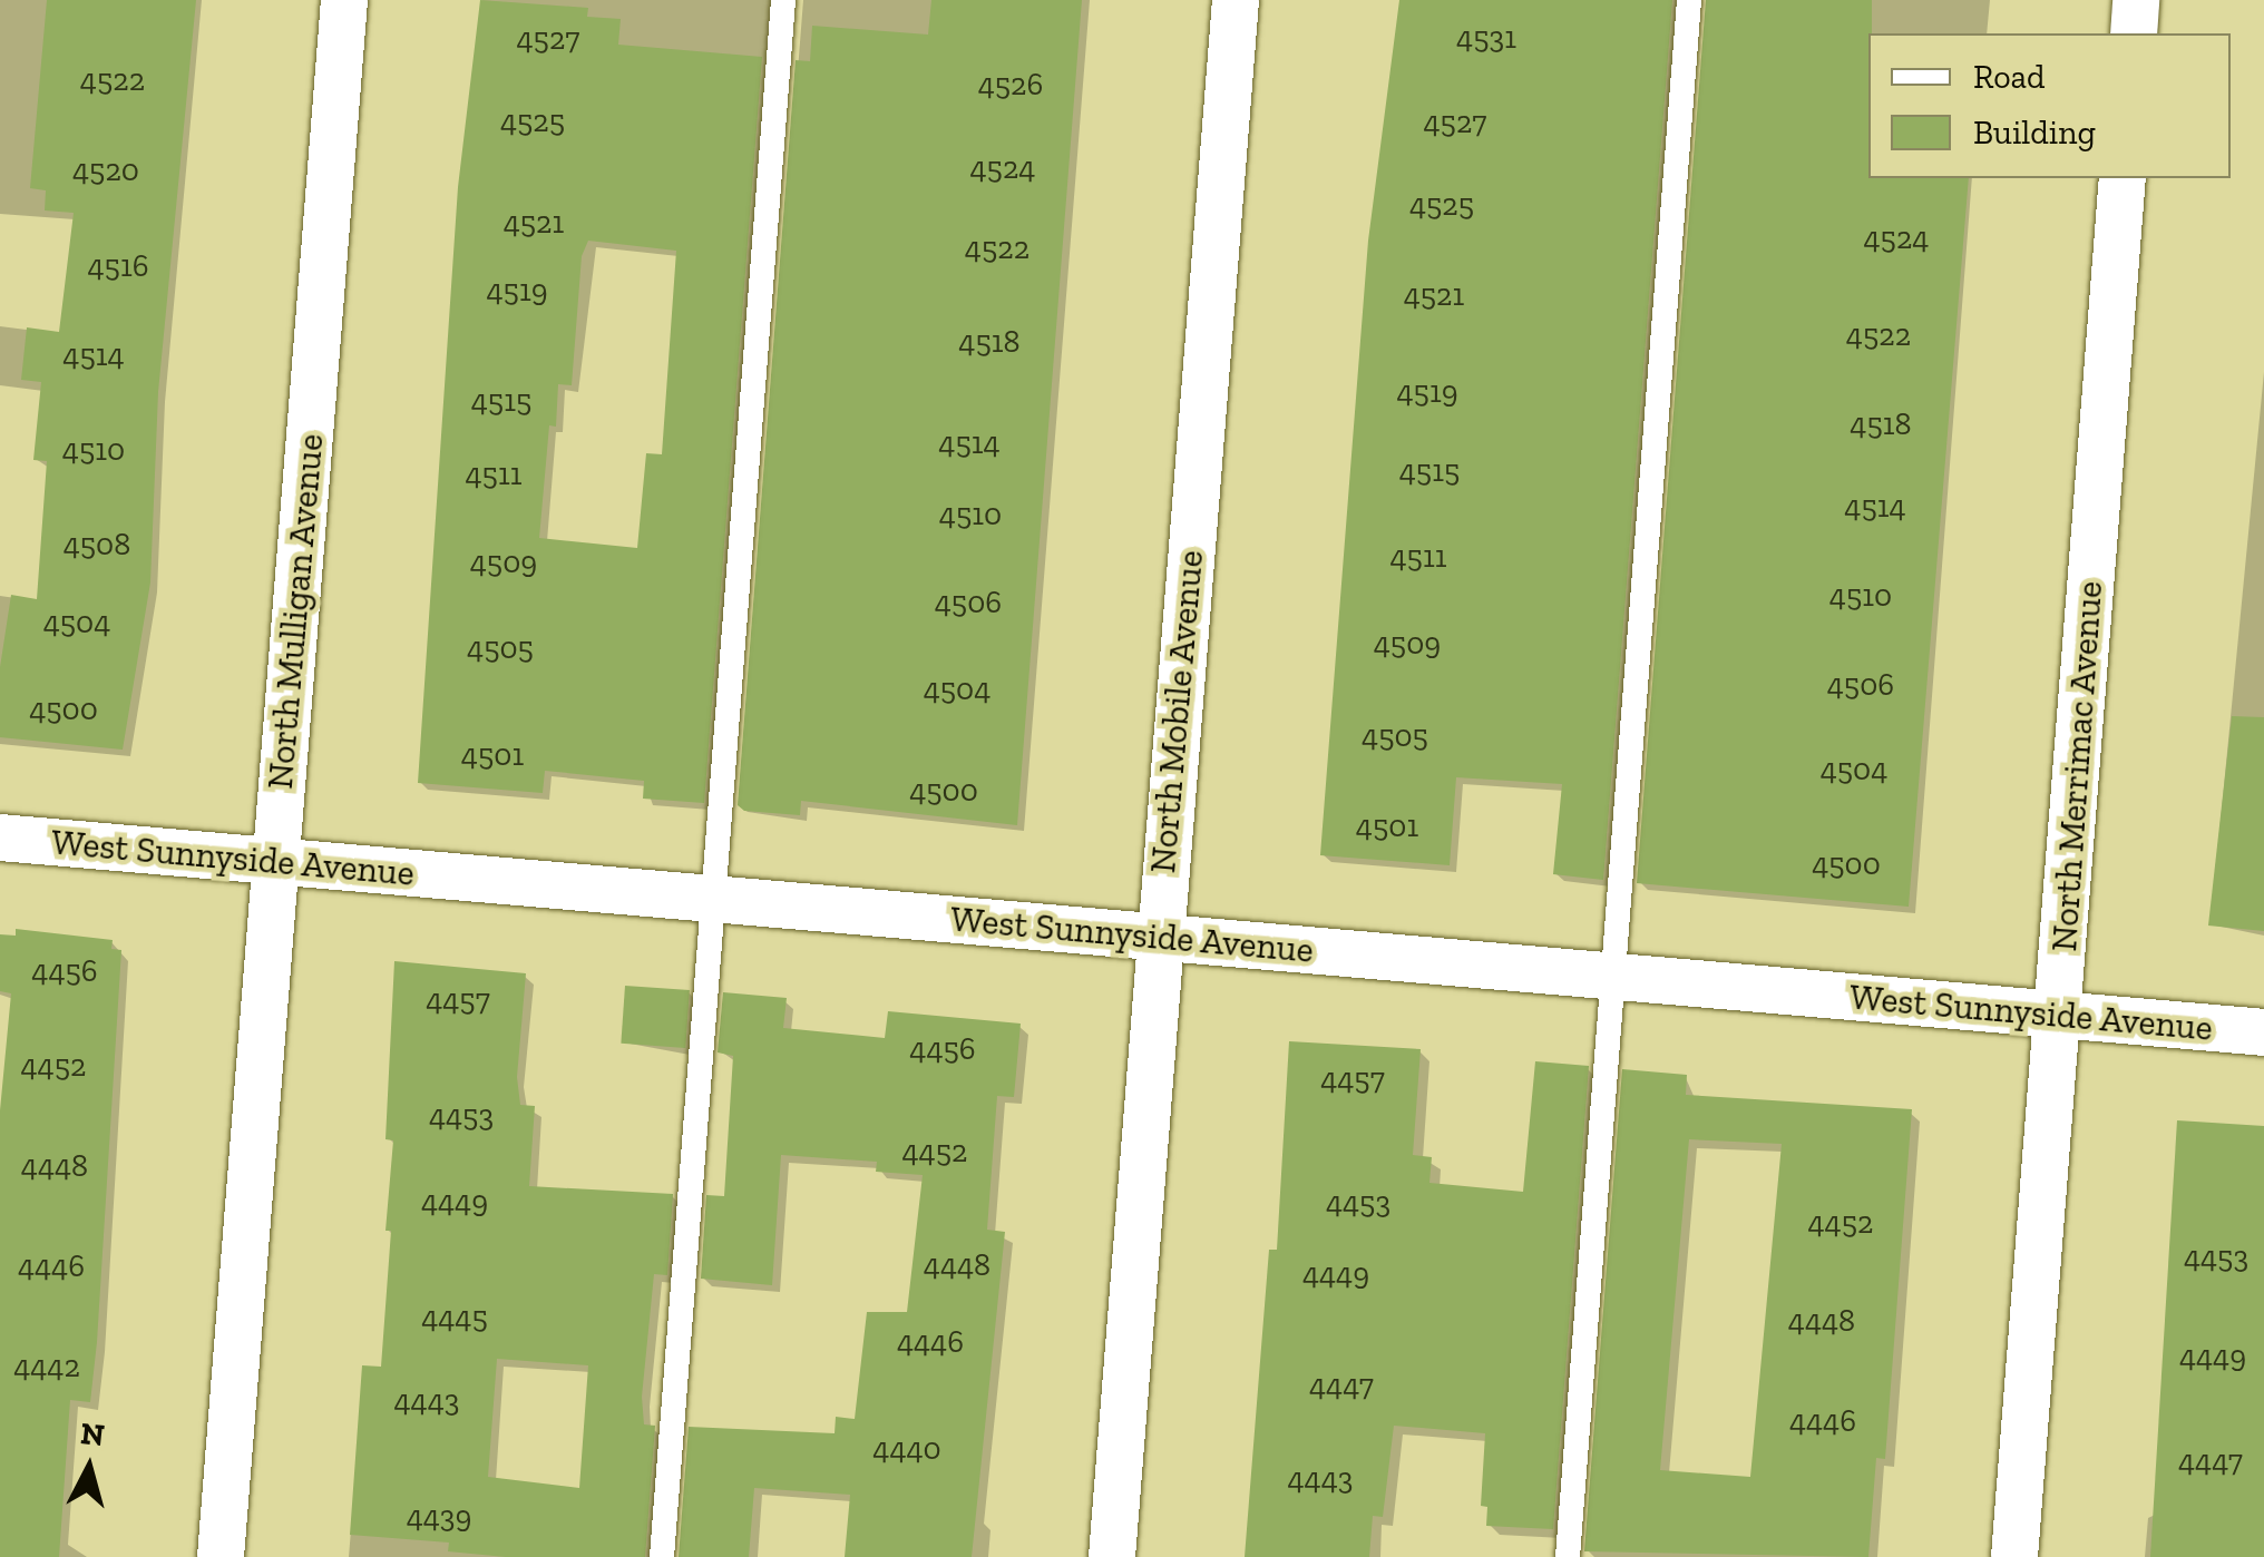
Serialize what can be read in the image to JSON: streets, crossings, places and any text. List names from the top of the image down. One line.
{"streets":{"street":["North Mulligan Avenue","North Mobile Avenue","North Merrimac Avenue","West Sunnyside Avenue"]},"crossings":[["North Mulligan Avenue","West Sunnyside Avenue"],["North Mobile Avenue","West Sunnyside Avenue"],["North Merrimac Avenue","West Sunnyside Avenue"]],"house_numbers":["4531","4527","4522","4526","4525","4527","4524","4520","4525","4521","4524","4522","4516","4519","4521","4522","4518","4514","4519","4515","4518","4514","4510","4515","4511","4514","4510","4508","4511","4509","4510","4506","4504","4509","4505","4506","4504","4500","4505","4501","4504","4500","4501","4500","4456","4457","4456","4452","4457","4453","4452","4448","4449","4453","4452","4453","4448","4446","4449","4445","4448","4446","4449","4442","4447","4443","4446","4440","4447","4443","4439"],"legend":["Road","Building"],"north":"top"}
